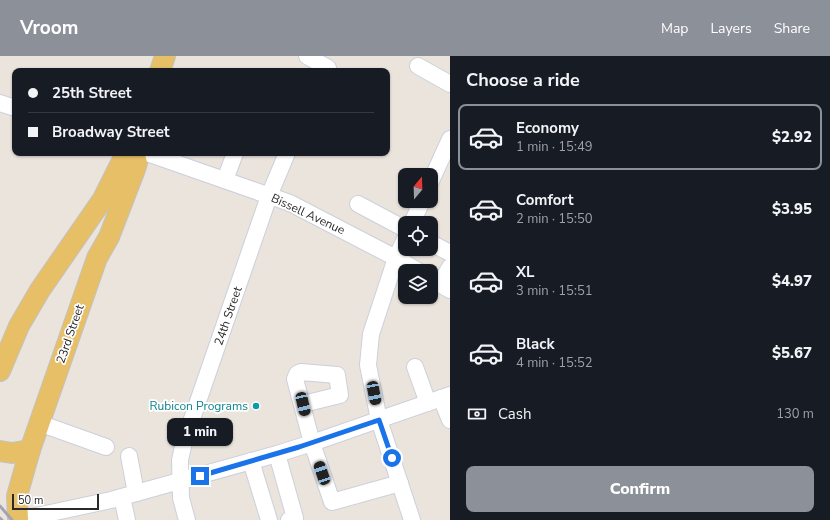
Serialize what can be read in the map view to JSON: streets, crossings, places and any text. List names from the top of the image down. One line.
{"streets":{"main road":["23rd Street"],"street":["Bissell Avenue","24th Street"]},"crossings":[["Bissell Avenue","24th Street"]],"places":["Rubicon Programs"],"scale_bar":"50 m","north":"top","page":{"header":"Vroom","nav":["Map","Layers","Share"],"heading":"Choose a ride","banner":["25th Street","Broadway Street"],"list":[{"name":"Economy","note":"1 min · 15:49","value":"$2.92"},{"name":"Comfort","note":"2 min · 15:50","value":"$3.95"},{"name":"XL","note":"3 min · 15:51","value":"$4.97"},{"name":"Black","note":"4 min · 15:52","value":"$5.67"}],"pay":["Cash","130 m"],"bubble":"1 min","buttons":"Confirm","scale":"50 m"}}
